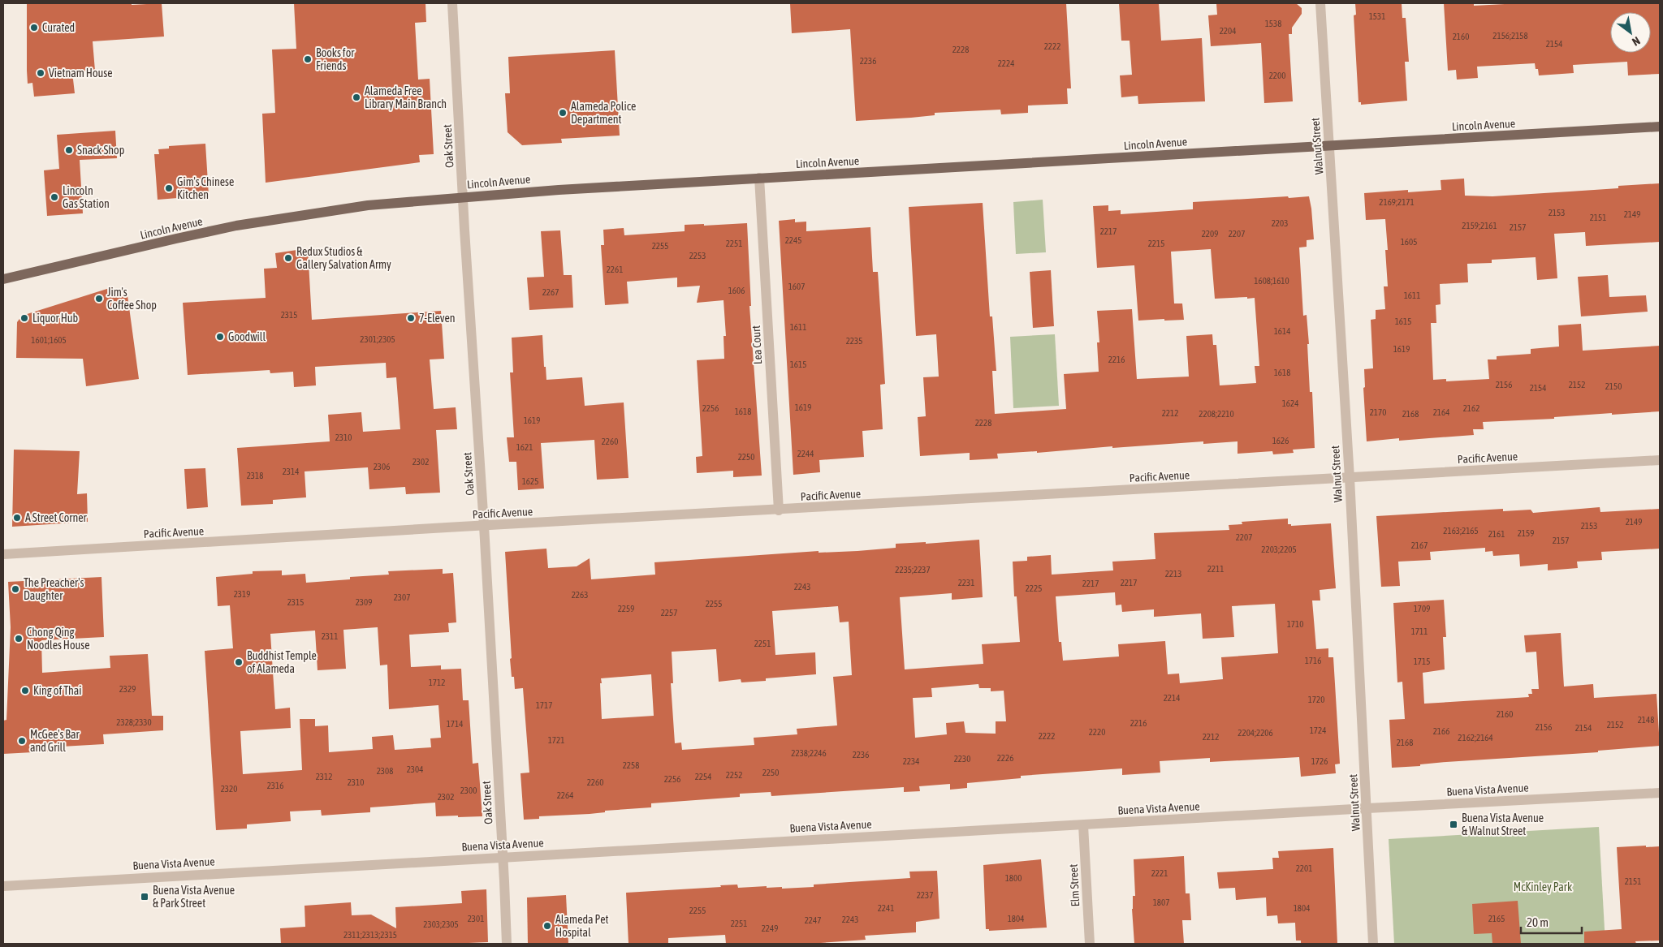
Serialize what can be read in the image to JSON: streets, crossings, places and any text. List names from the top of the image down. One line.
{"streets":{"main road":["Lincoln Avenue"],"street":["Oak Street","Walnut Street","Lea Court","Pacific Avenue","Buena Vista Avenue","Elm Street"]},"crossings":[["Lincoln Avenue","Oak Street"],["Lincoln Avenue","Walnut Street"],["Lincoln Avenue","Lea Court"],["Oak Street","Pacific Avenue"],["Oak Street","Buena Vista Avenue"],["Walnut Street","Pacific Avenue"],["Walnut Street","Buena Vista Avenue"],["Lea Court","Pacific Avenue"],["Buena Vista Avenue","Elm Street"]],"parks":["McKinley Park"],"places":{"other":["Curated","Books for Friends","Vietnam House","Alameda Free Library Main Branch","Alameda Police Department","Snack Shop","Gim's Chinese Kitchen","Lincoln Gas Station","Redux Studios & Gallery Salvation Army","Jim's Coffee Shop","Liquor Hub","7-Eleven","Goodwill","A Street Corner","The Preacher's Daughter","Chong Qing Noodles House","Buddhist Temple of Alameda","King of Thai","McGee's Bar and Grill","Alameda Pet Hospital"],"transit":["Buena Vista Avenue & Walnut Street","Buena Vista Avenue & Park Street"]},"house_numbers":["1531","1538","2204","2156;2158","2160","2154","2222","2228","2236","2224","2200","2169;2171","2153","2149","2151","2203","2159;2161","2157","2217","2209","2207","2245","1605","2251","2215","2255","2253","2261","1608;1610","1607","1606","2267","1611","2315","1615","1611","1614","2301;2305","1601;1605","2235","1619","2216","1615","1618","2156","2152","2150","2154","1624","1619","2256","2162","1618","2170","2164","2212","2208;2210","2168","1619","2228","2310","1626","2260","1621","2244","2250","2302","2306","2314","2318","1625","2149","2153","2163;2165","2159","2161","2207","2157","2167","2203;2205","2211","2235;2237","2213","2231","2217","2217","2243","2225","2319","2263","2307","2315","2309","2255","2259","1709","2257","1710","1711","2311","2251","1716","1715","1712","2329","2214","1720","1717","2160","2148","2328;2330","2216","1714","2152","2156","2154","1724","2166","2220","2204;2206","2222","2212","2162;2164","1721","2168","2238;2246","2236","2226","2230","2234","1726","2258","2304","2308","2250","2252","2312","2254","2256","2310","2260","2316","2320","2300","2264","2302","2201","2221","1800","2151","2237","1807","2241","1804","2255","2301","1804","2165","2243","2247","2251","2303;2305","2249","2311;2313;2315"],"scale_bar":"20 m","north":"bottom right"}
